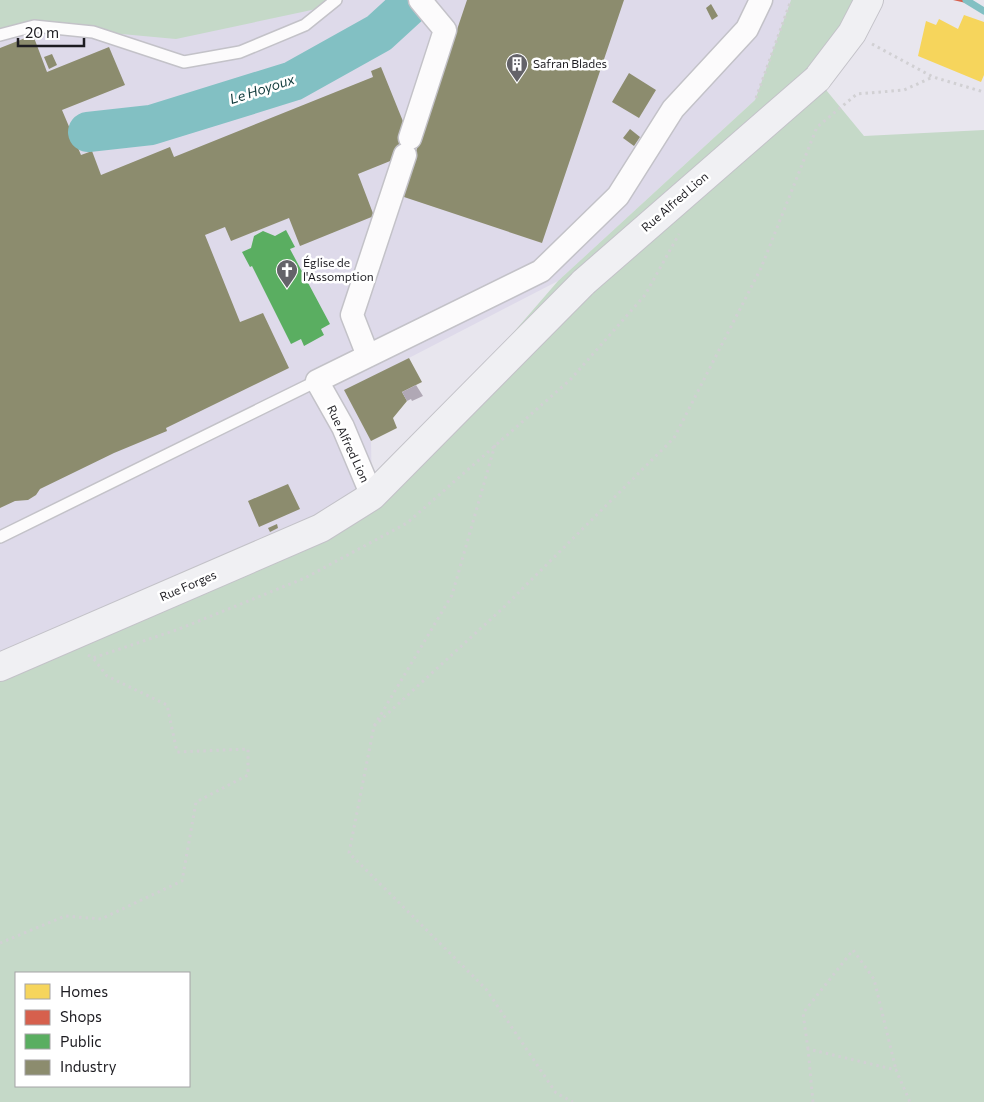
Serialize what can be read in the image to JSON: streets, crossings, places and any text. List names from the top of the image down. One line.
{"streets":{"main road":["Rue Alfred Lion","Rue Forges"]},"crossings":[["Rue Alfred Lion","Rue Forges"]],"water":["Le Hoyoux"],"places":{"building":["Safran Blades"],"church":["Église de l'Assomption"]},"legend":["Homes","Shops","Public","Industry"],"scale_bar":"20 m"}
